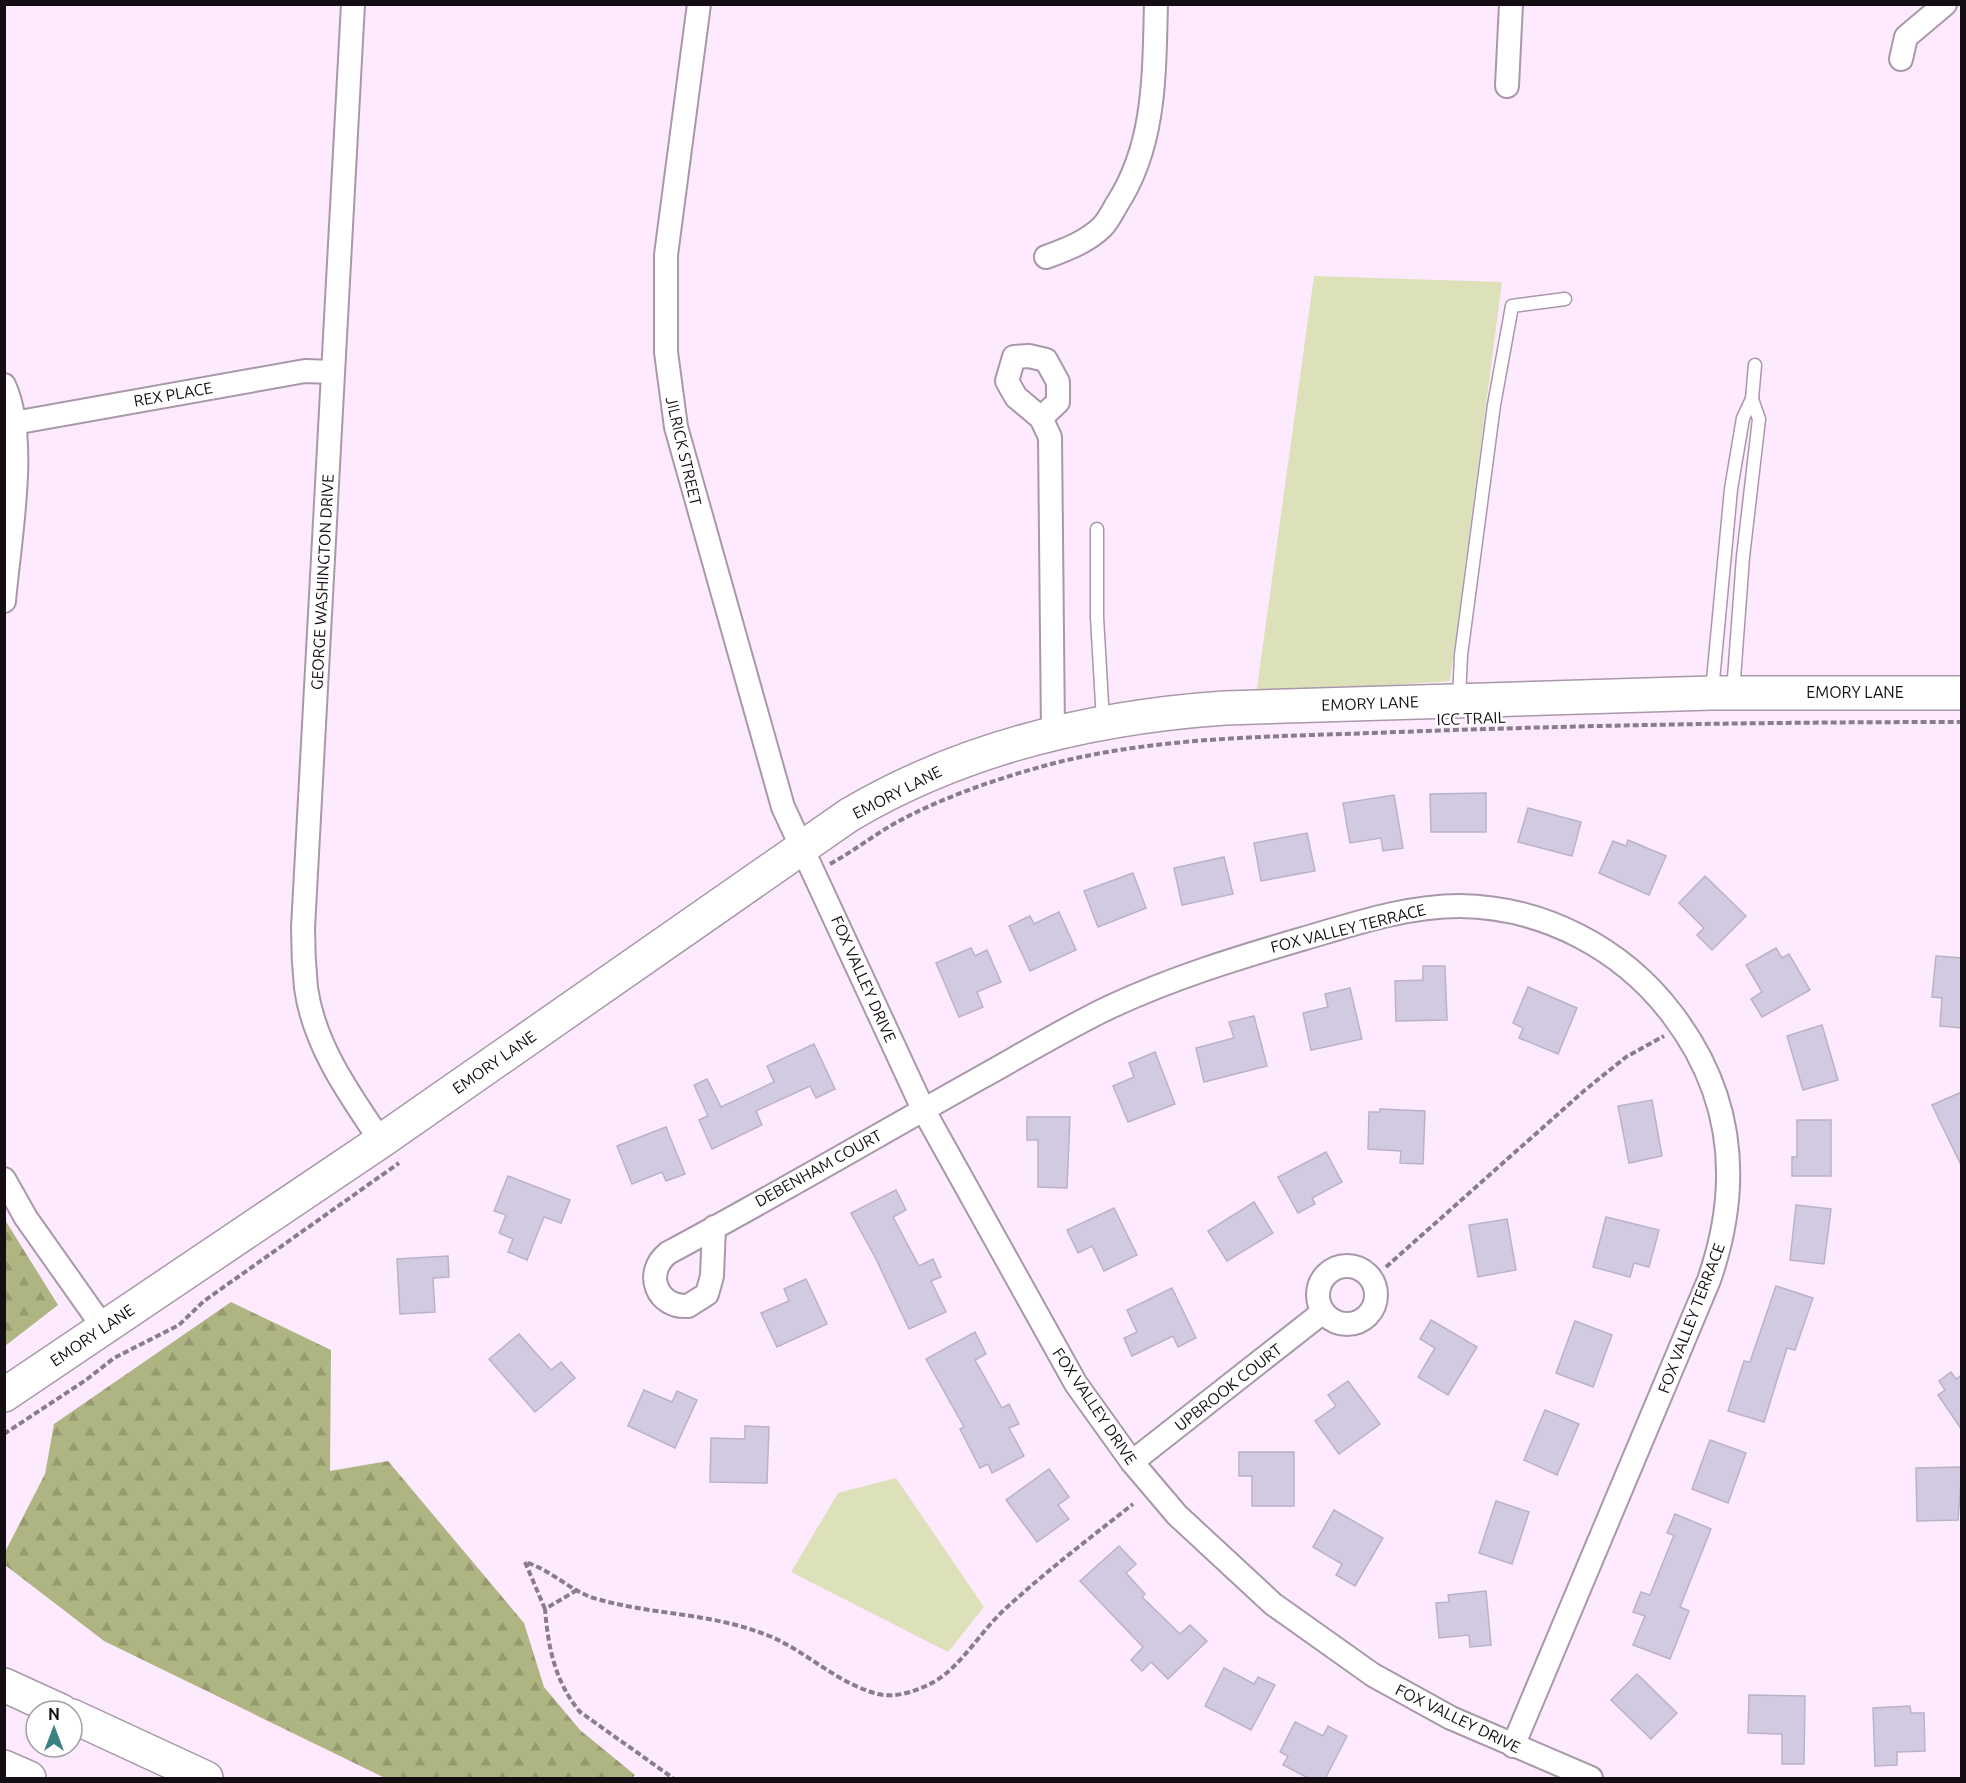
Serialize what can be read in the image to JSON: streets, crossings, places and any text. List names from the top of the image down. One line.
{"streets":{"main road":["EMORY LANE"],"street":["REX PLACE","JILRICK STREET","GEORGE WASHINGTON DRIVE","FOX VALLEY TERRACE","FOX VALLEY DRIVE","DEBENHAM COURT","UPBROOK COURT"],"path":["ICC TRAIL"]},"crossings":[["REX PLACE","GEORGE WASHINGTON DRIVE"],["JILRICK STREET","EMORY LANE"],["JILRICK STREET","ICC TRAIL"],["JILRICK STREET","FOX VALLEY DRIVE"],["GEORGE WASHINGTON DRIVE","EMORY LANE"],["EMORY LANE","ICC TRAIL"],["EMORY LANE","FOX VALLEY DRIVE"],["ICC TRAIL","FOX VALLEY DRIVE"],["FOX VALLEY TERRACE","FOX VALLEY DRIVE"],["FOX VALLEY TERRACE","DEBENHAM COURT"],["FOX VALLEY DRIVE","DEBENHAM COURT"],["FOX VALLEY DRIVE","UPBROOK COURT"]],"north":"top"}
